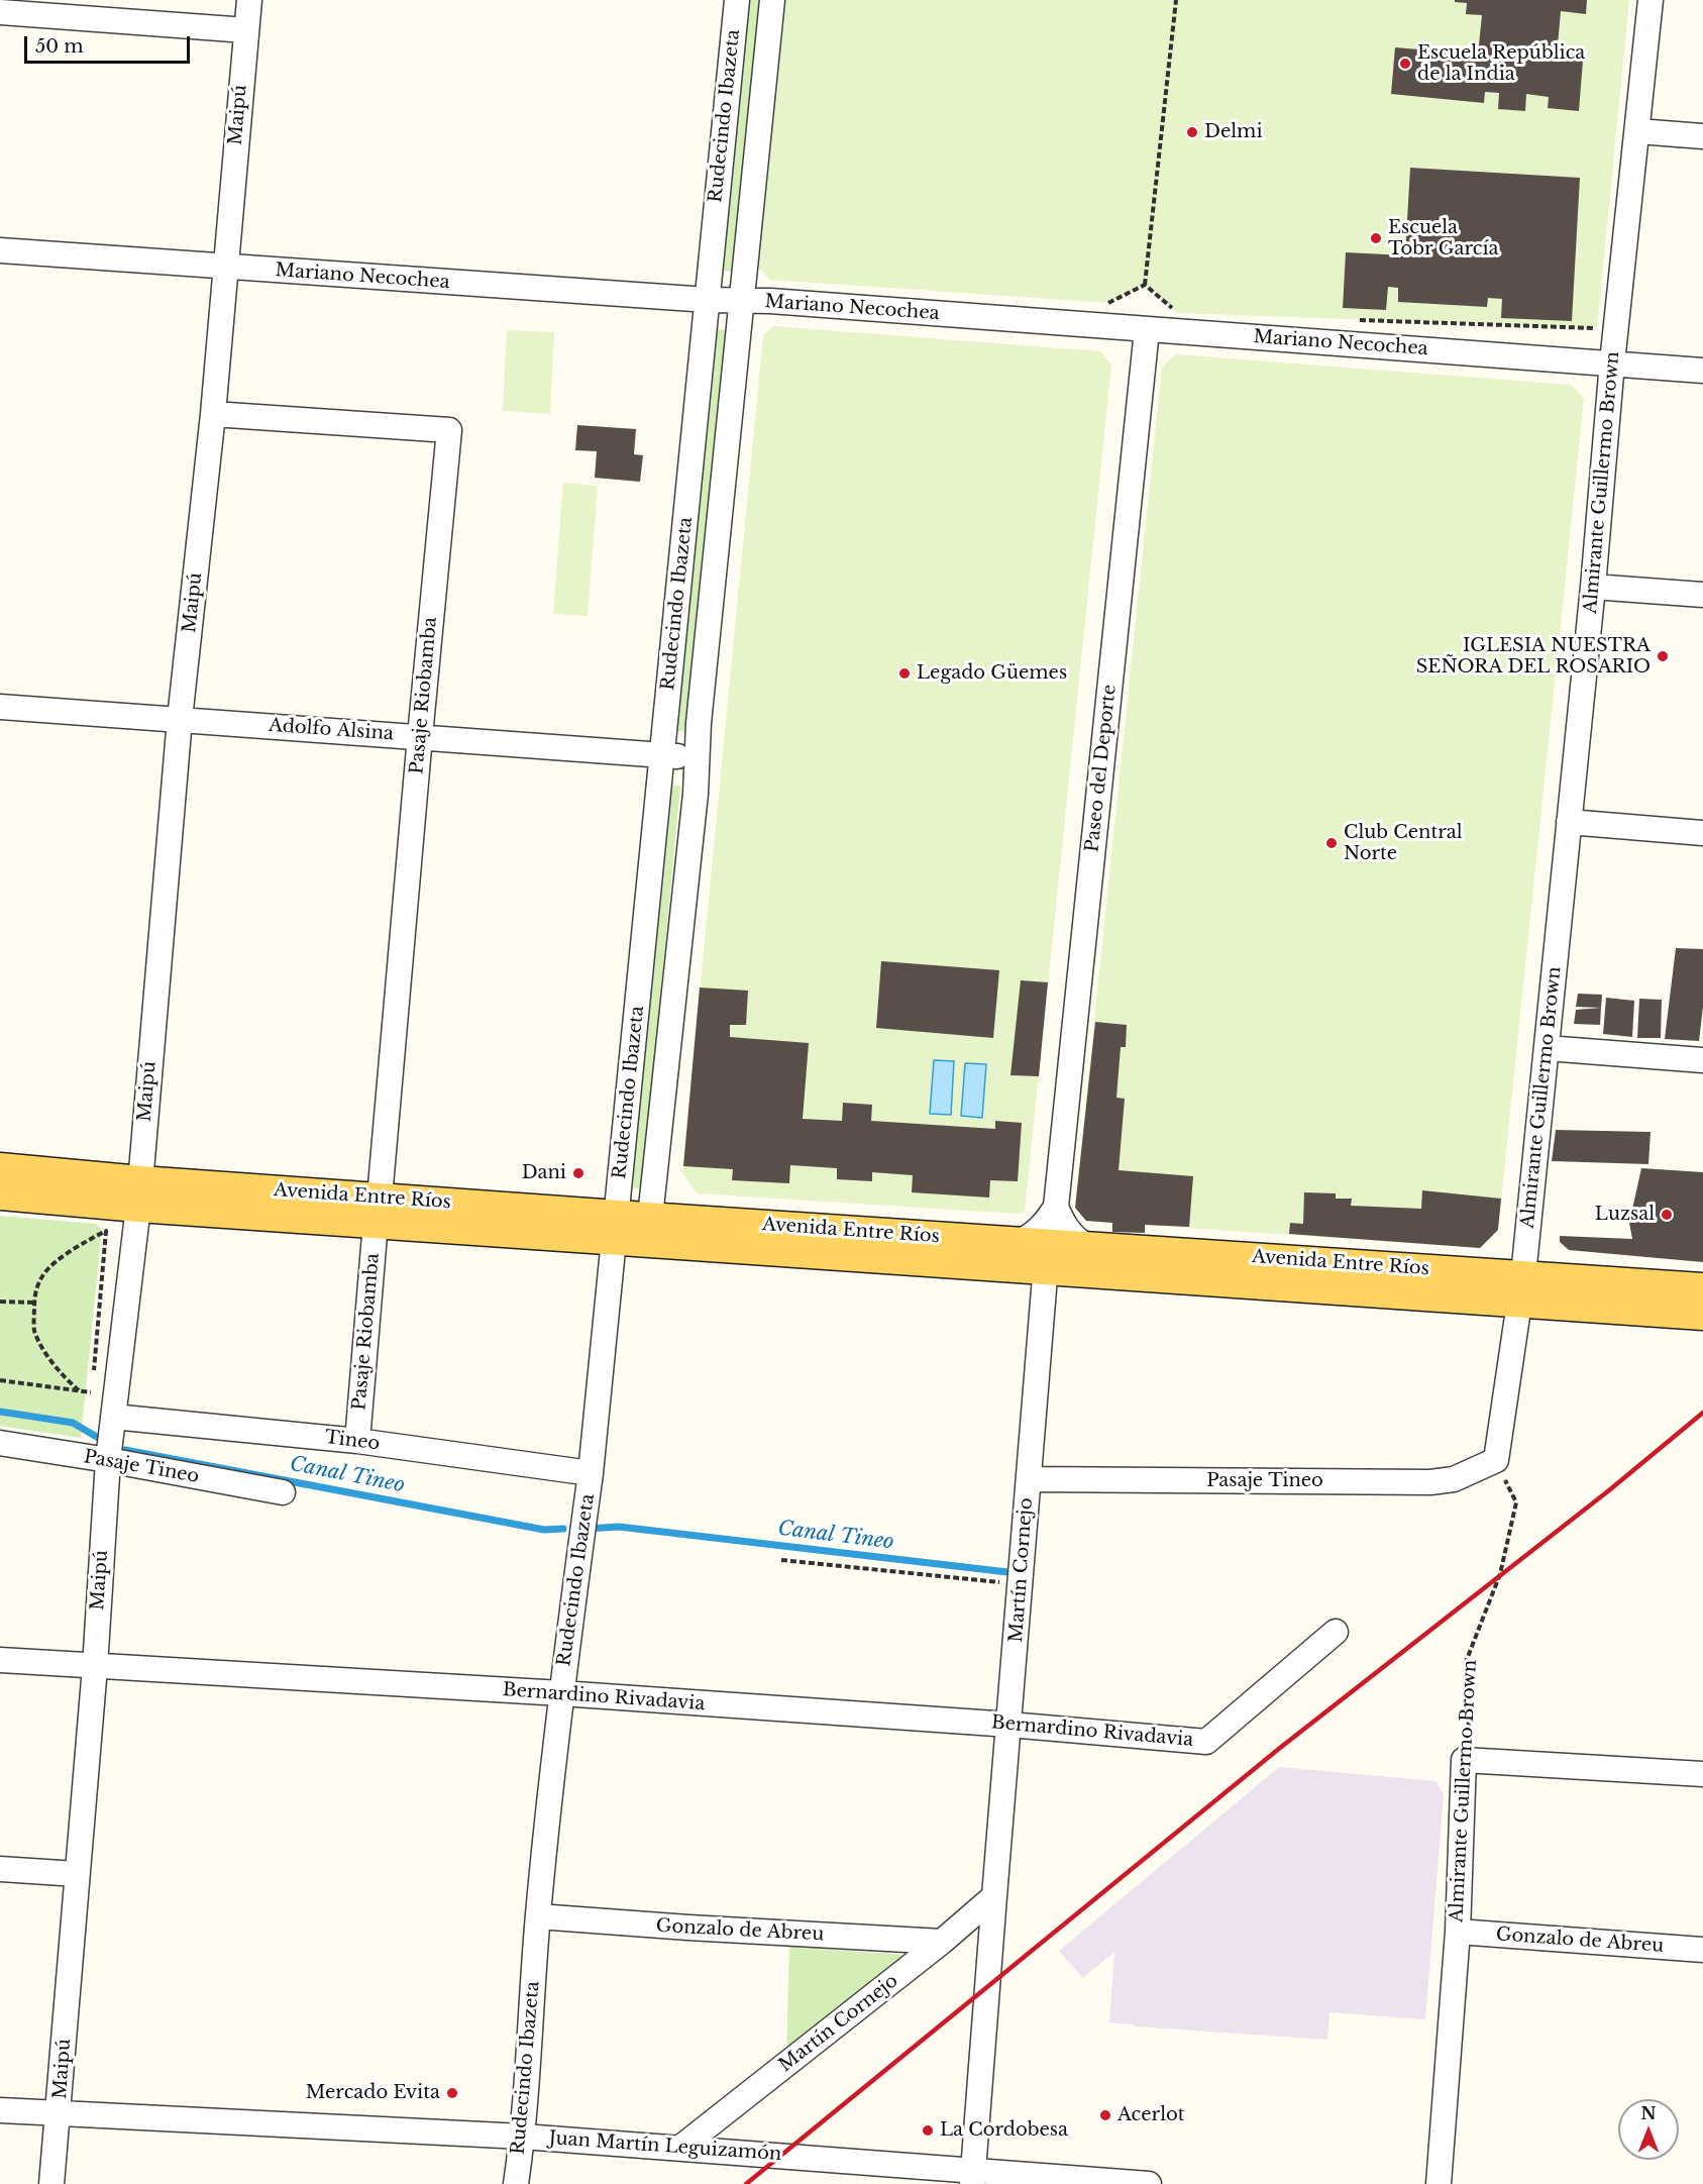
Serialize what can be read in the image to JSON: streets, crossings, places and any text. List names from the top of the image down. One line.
{"streets":{"main road":["Avenida Entre Ríos"],"street":["Maipú","Rudecindo Ibazeta","Mariano Necochea","Almirante Guillermo Brown","Pasaje Riobamba","Adolfo Alsina","Paseo del Deporte","Tineo","Pasaje Tineo","Martín Cornejo","Bernardino Rivadavia","Gonzalo de Abreu","Juan Martín Leguizamón"]},"crossings":[["Maipú","Mariano Necochea"],["Maipú","Pasaje Riobamba"],["Maipú","Adolfo Alsina"],["Maipú","Avenida Entre Ríos"],["Maipú","Tineo"],["Maipú","Pasaje Tineo"],["Maipú","Bernardino Rivadavia"],["Maipú","Juan Martín Leguizamón"],["Rudecindo Ibazeta","Mariano Necochea"],["Rudecindo Ibazeta","Adolfo Alsina"],["Rudecindo Ibazeta","Avenida Entre Ríos"],["Rudecindo Ibazeta","Tineo"],["Rudecindo Ibazeta","Bernardino Rivadavia"],["Rudecindo Ibazeta","Gonzalo de Abreu"],["Rudecindo Ibazeta","Juan Martín Leguizamón"],["Mariano Necochea","Almirante Guillermo Brown"],["Mariano Necochea","Paseo del Deporte"],["Almirante Guillermo Brown","Avenida Entre Ríos"],["Almirante Guillermo Brown","Pasaje Tineo"],["Almirante Guillermo Brown","Gonzalo de Abreu"],["Pasaje Riobamba","Adolfo Alsina"],["Pasaje Riobamba","Avenida Entre Ríos"],["Pasaje Riobamba","Tineo"],["Avenida Entre Ríos","Martín Cornejo"],["Pasaje Tineo","Martín Cornejo"],["Martín Cornejo","Bernardino Rivadavia"],["Martín Cornejo","Gonzalo de Abreu"],["Martín Cornejo","Juan Martín Leguizamón"]],"water":["Canal Tineo"],"places":["Escuela República de la India","Delmi","Escuela Tobr García","IGLESIA NUESTRA SEÑORA DEL ROSARIO","Legado Güemes","Club Central Norte","Dani","Luzsal","Mercado Evita","Acerlot","La Cordobesa"],"scale_bar":"50 m","north":"top"}
